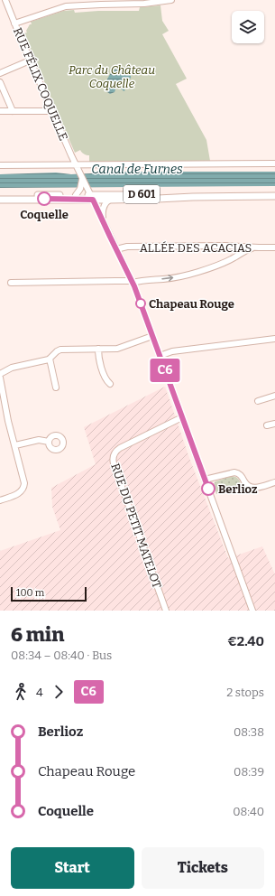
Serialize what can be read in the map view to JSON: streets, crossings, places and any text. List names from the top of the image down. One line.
{"streets":{"main road":["D 601"],"street":["RUE FÉLIX COQUELLE","ALLÉE DES ACACIAS","RUE DU PETIT MATELOT"]},"crossings":[["RUE FÉLIX COQUELLE","D 601"],["RUE FÉLIX COQUELLE","ALLÉE DES ACACIAS"],["RUE FÉLIX COQUELLE","RUE DU PETIT MATELOT"]],"water":["Canal de Furnes"],"parks":["Parc du Château Coquelle"],"places":["Coquelle","Chapeau Rouge","Berlioz"],"lines":["bus line C6"],"scale_bar":"100 m","page":{"on_map":"C6","scale":"100 m","heading":["6 min","08:34 – 08:40 · Bus","€2.40"],"legs":["4","C6","2 stops"],"list":[{"name":"Berlioz","value":"08:38"},{"name":"Chapeau Rouge","value":"08:39"},{"name":"Coquelle","value":"08:40"}],"buttons":["Start","Tickets"]}}
